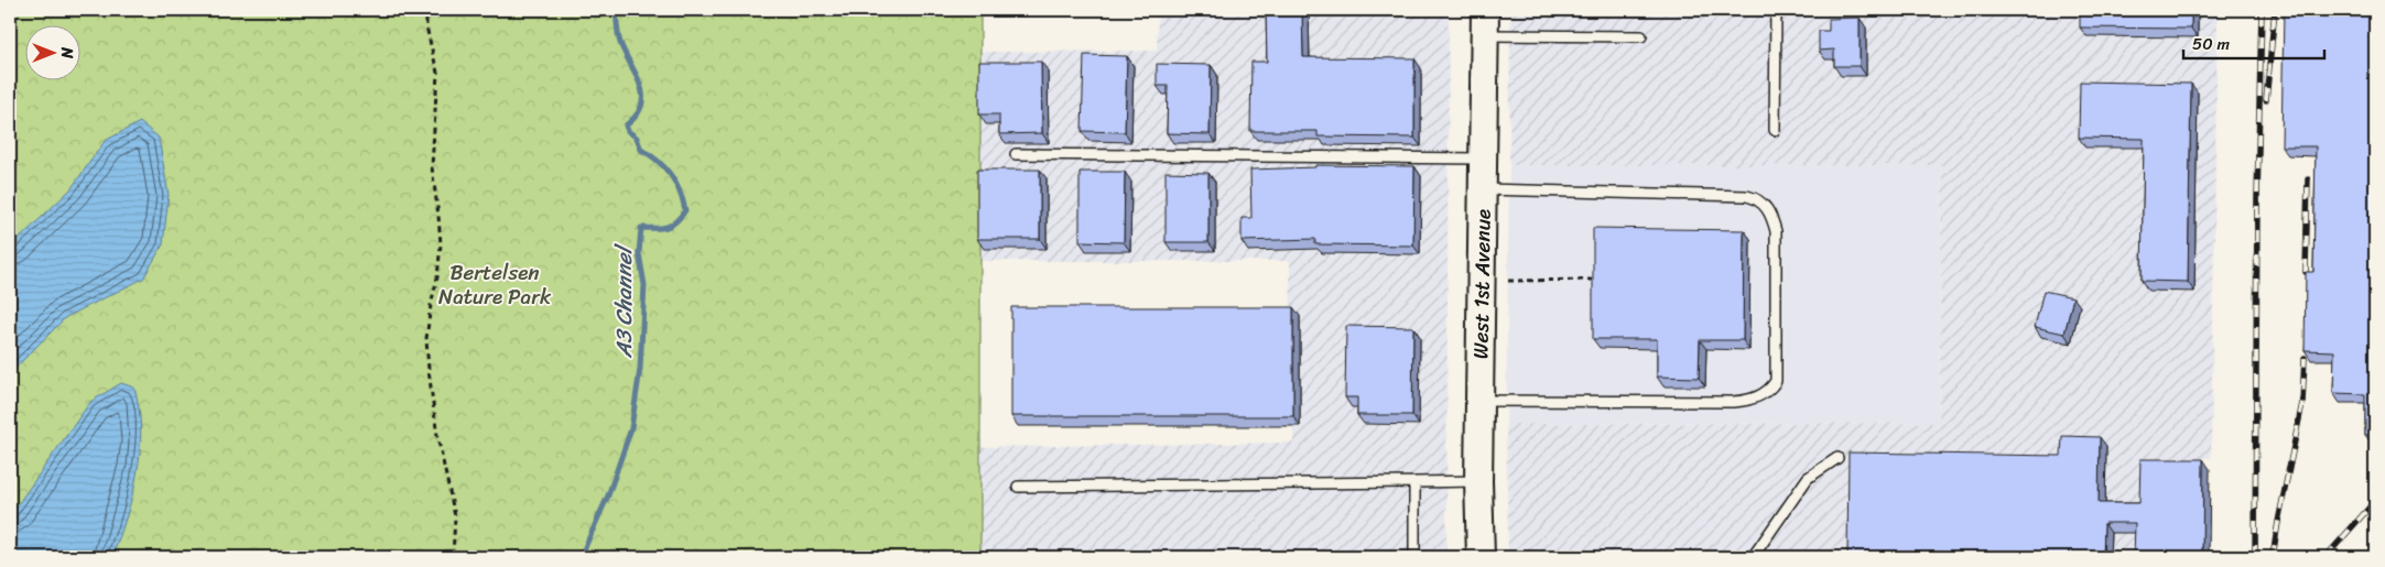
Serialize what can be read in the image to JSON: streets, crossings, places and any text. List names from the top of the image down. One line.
{"streets":{"street":["West 1st Avenue"]},"water":["A3 Channel"],"parks":["Bertelsen Nature Park"],"scale_bar":"50 m","north":"right"}
